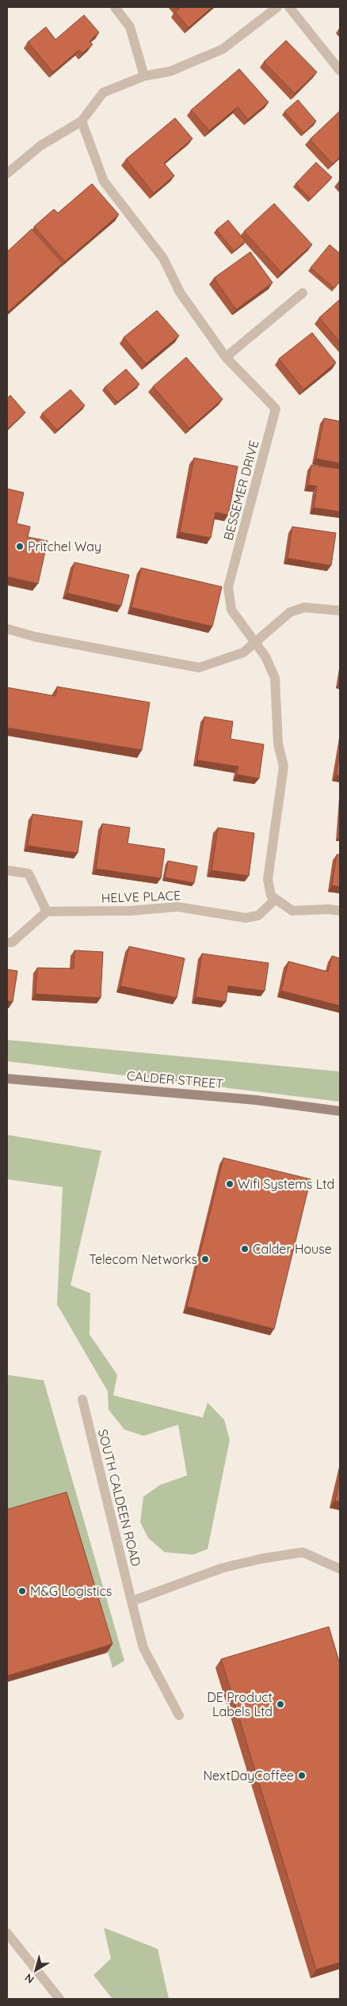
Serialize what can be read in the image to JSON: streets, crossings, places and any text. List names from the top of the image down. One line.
{"streets":{"main road":["CALDER STREET"],"street":["BESSEMER DRIVE","HELVE PLACE","SOUTH CALDEEN ROAD"]},"places":["Pritchel Way","Wifi Systems Ltd","Calder House","Telecom Networks","M&G Logistics","DE Product Labels Ltd","NextDayCoffee"],"north":"bottom left"}
